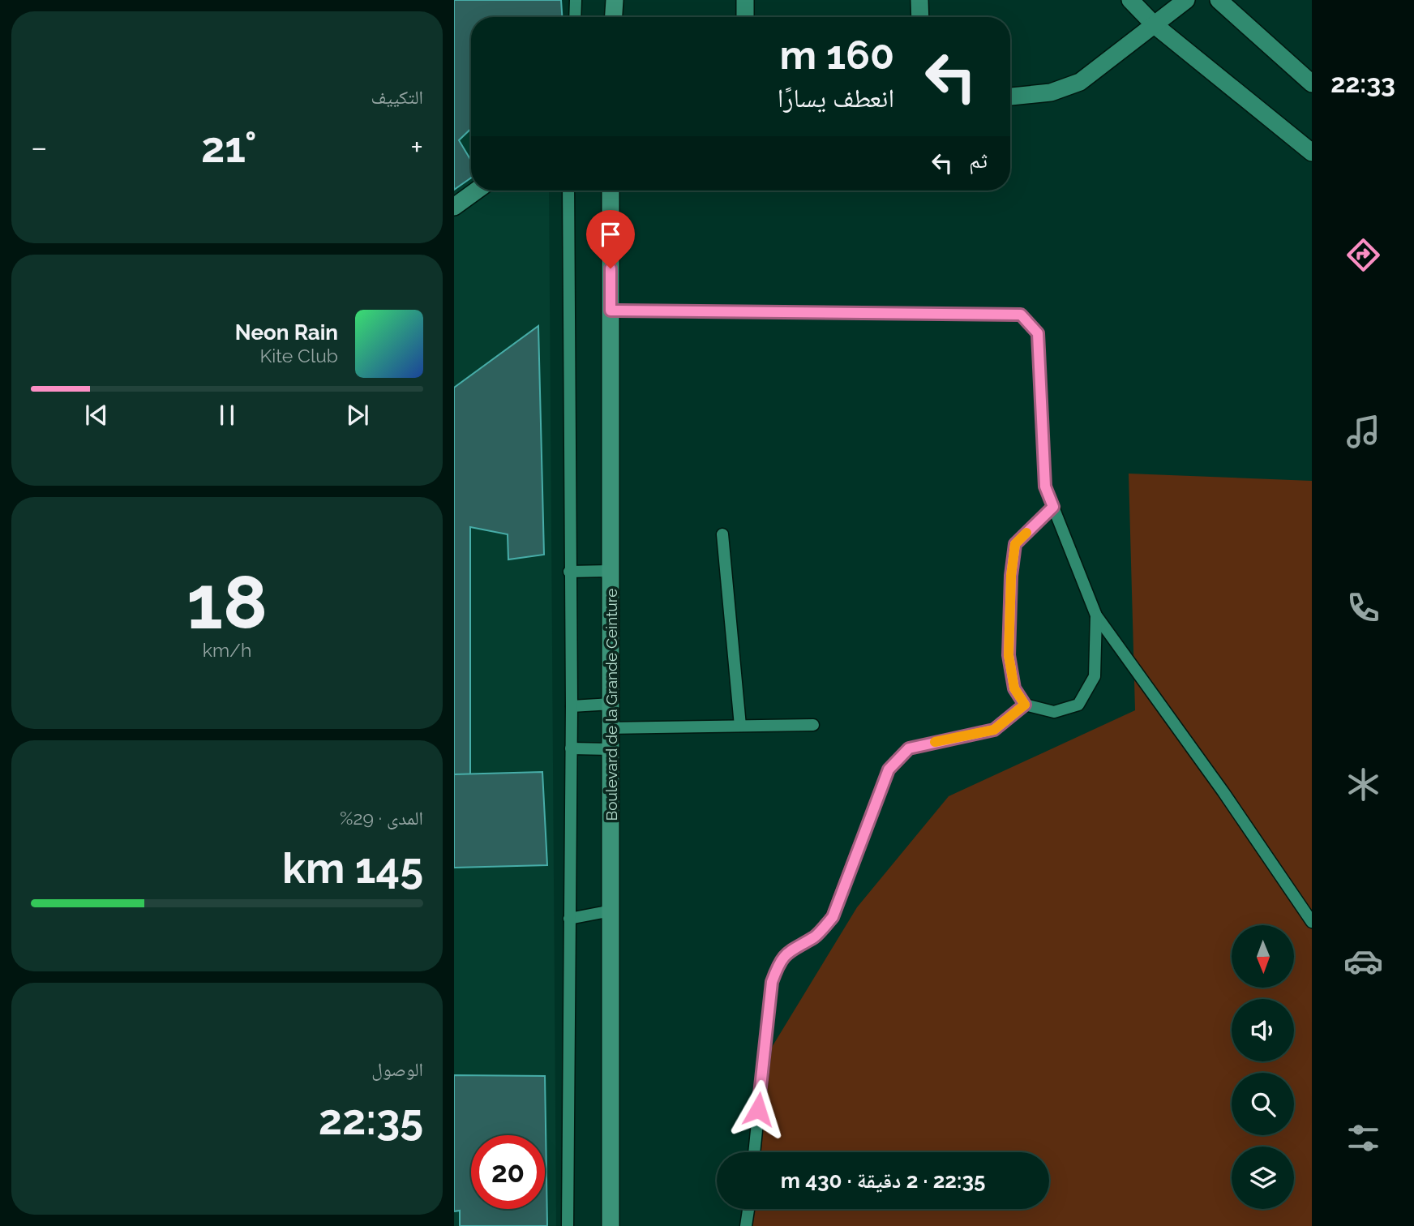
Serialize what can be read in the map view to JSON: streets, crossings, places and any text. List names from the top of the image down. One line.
{"streets":{"main road":["Boulevard de la Grande Ceinture"]},"north":"bottom","page":{"tabs":"22:33","tile":["التكييف",["18","km/h"],["المدى · 29%","145 km"],["الوصول","22:35"]],"turn":["160 m","انعطف يسارًا"],"heat":["−","21°","+"],"then":"ثم","song":["Neon Rain","Kite Club"],"limit":"20","trip":"22:35 · 2 دقيقة · 430 m"}}
